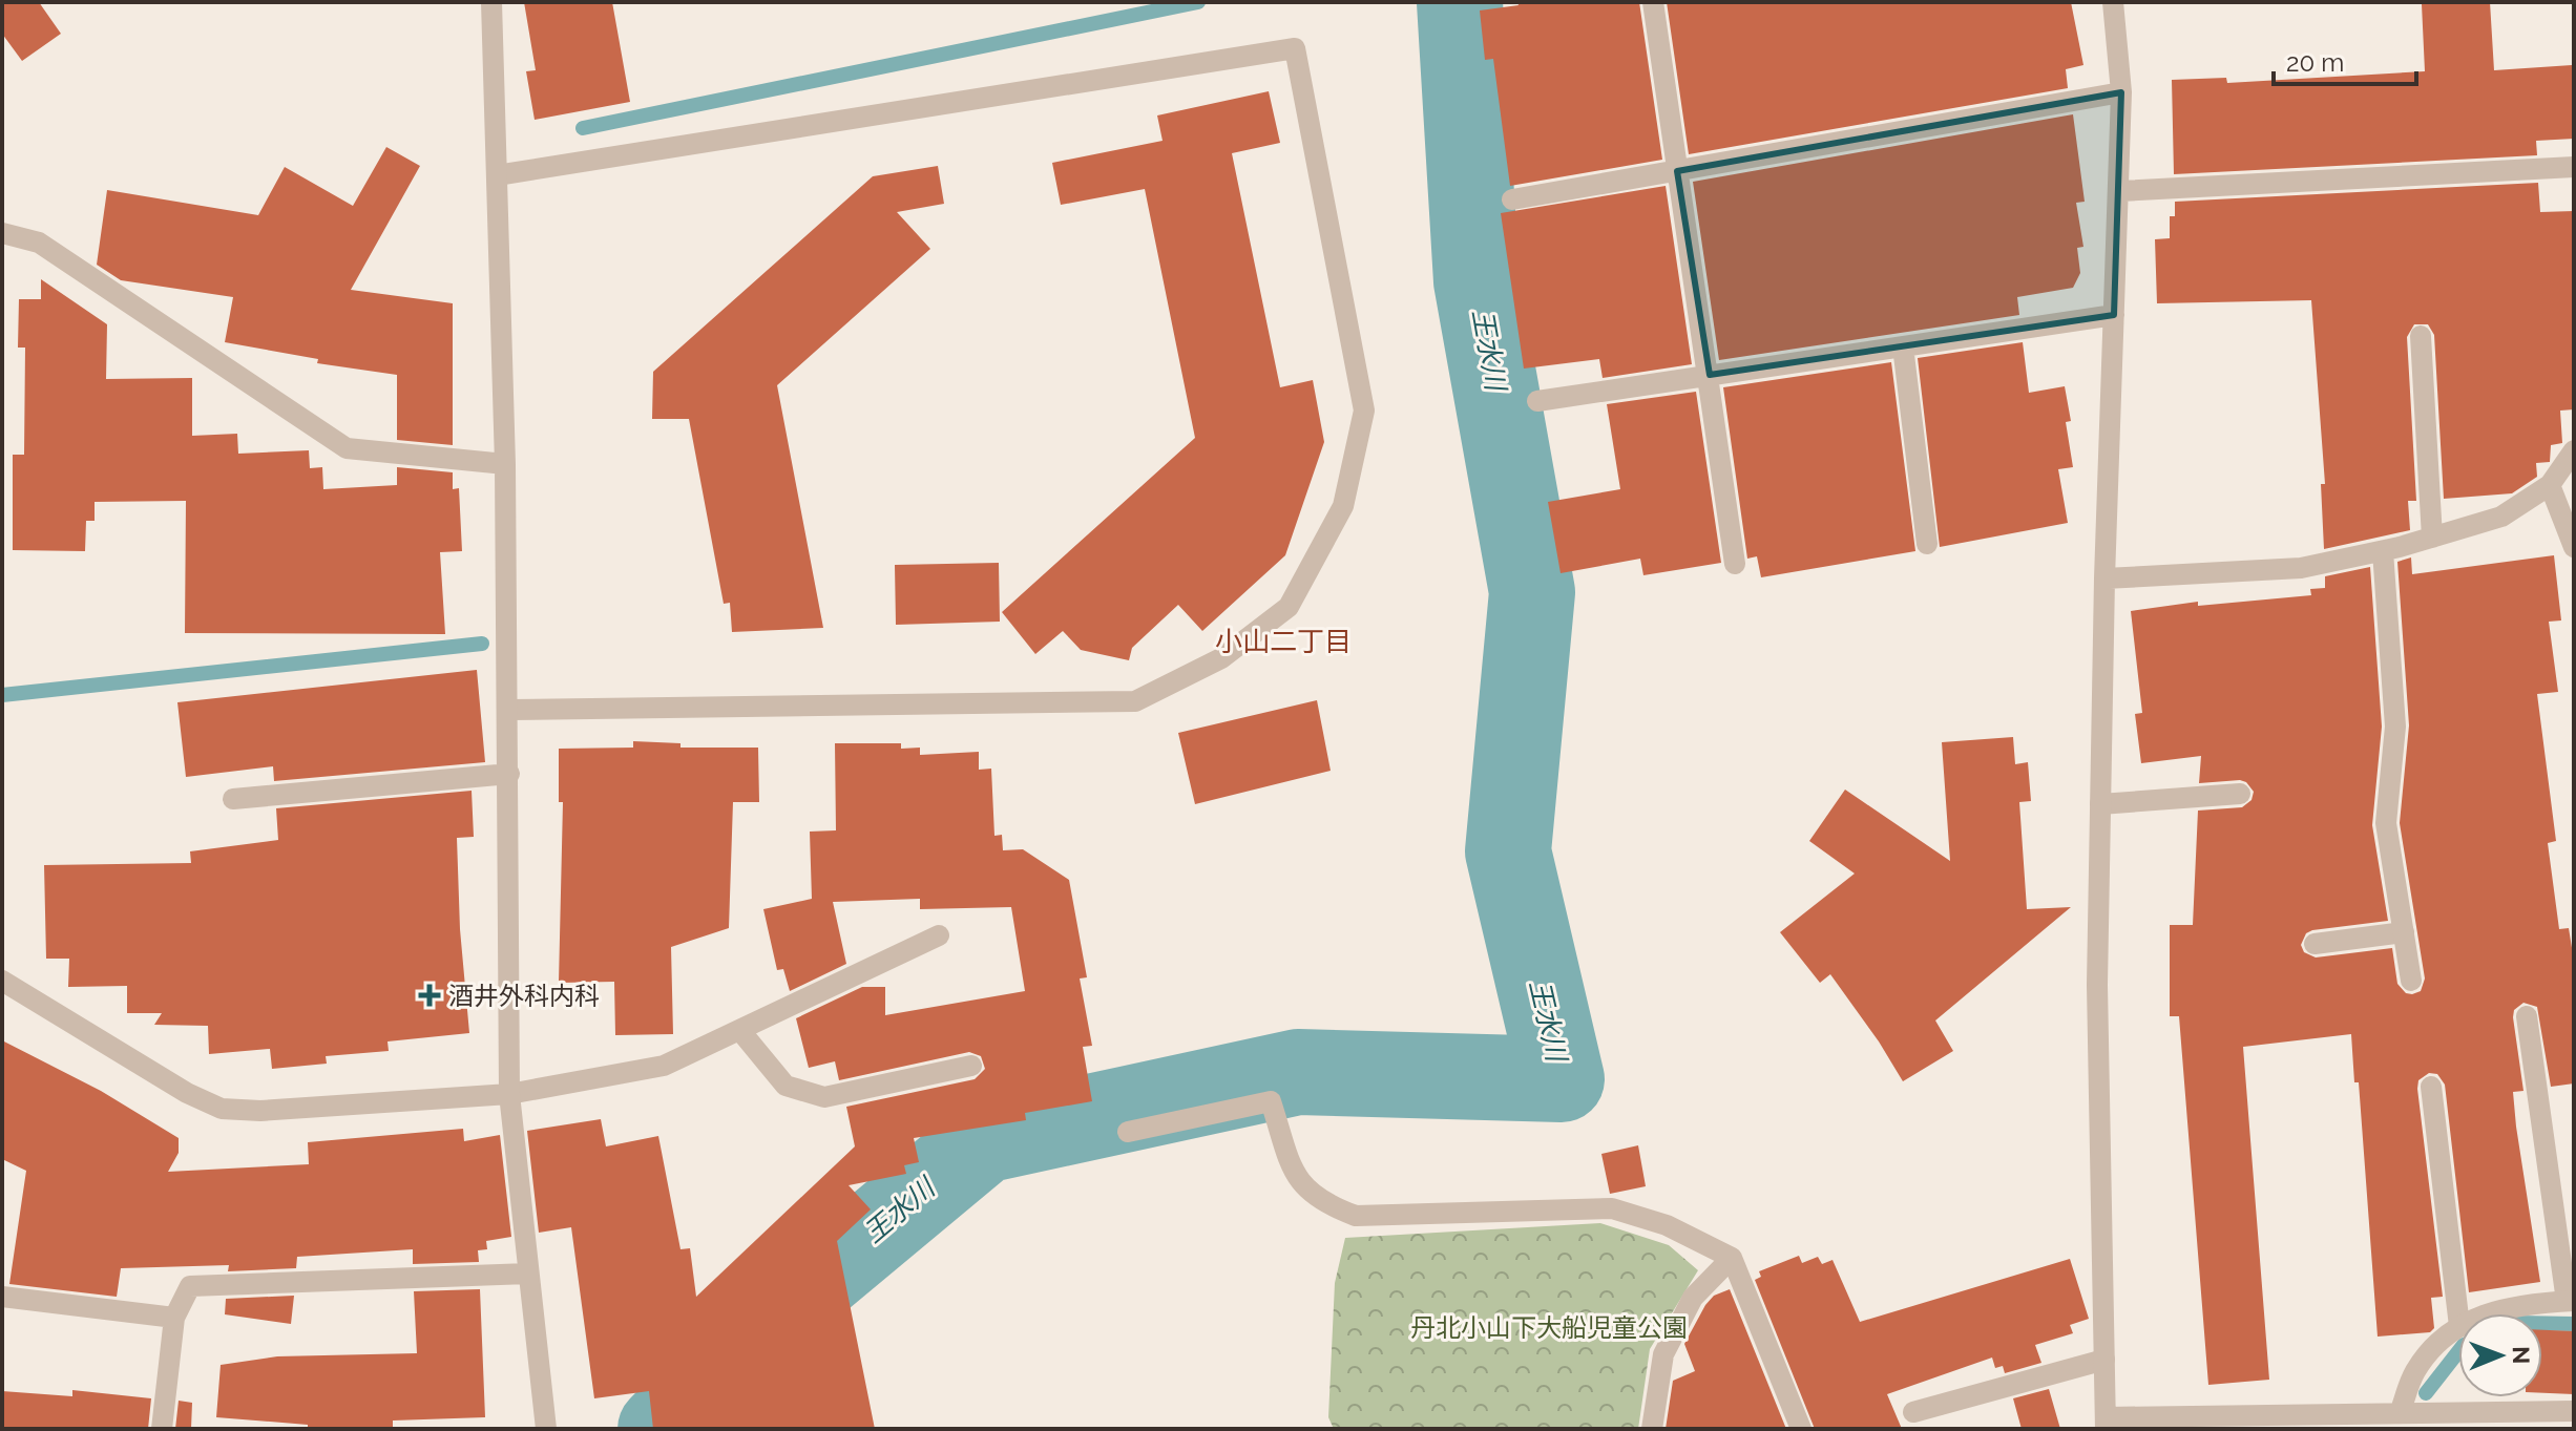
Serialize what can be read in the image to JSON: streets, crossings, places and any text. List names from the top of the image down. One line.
{"districts":["小山二丁目"],"water":["王水川"],"parks":["丹北小山下大船児童公園"],"places":{"health":["酒井外科内科"]},"scale_bar":"20 m","north":"right"}
